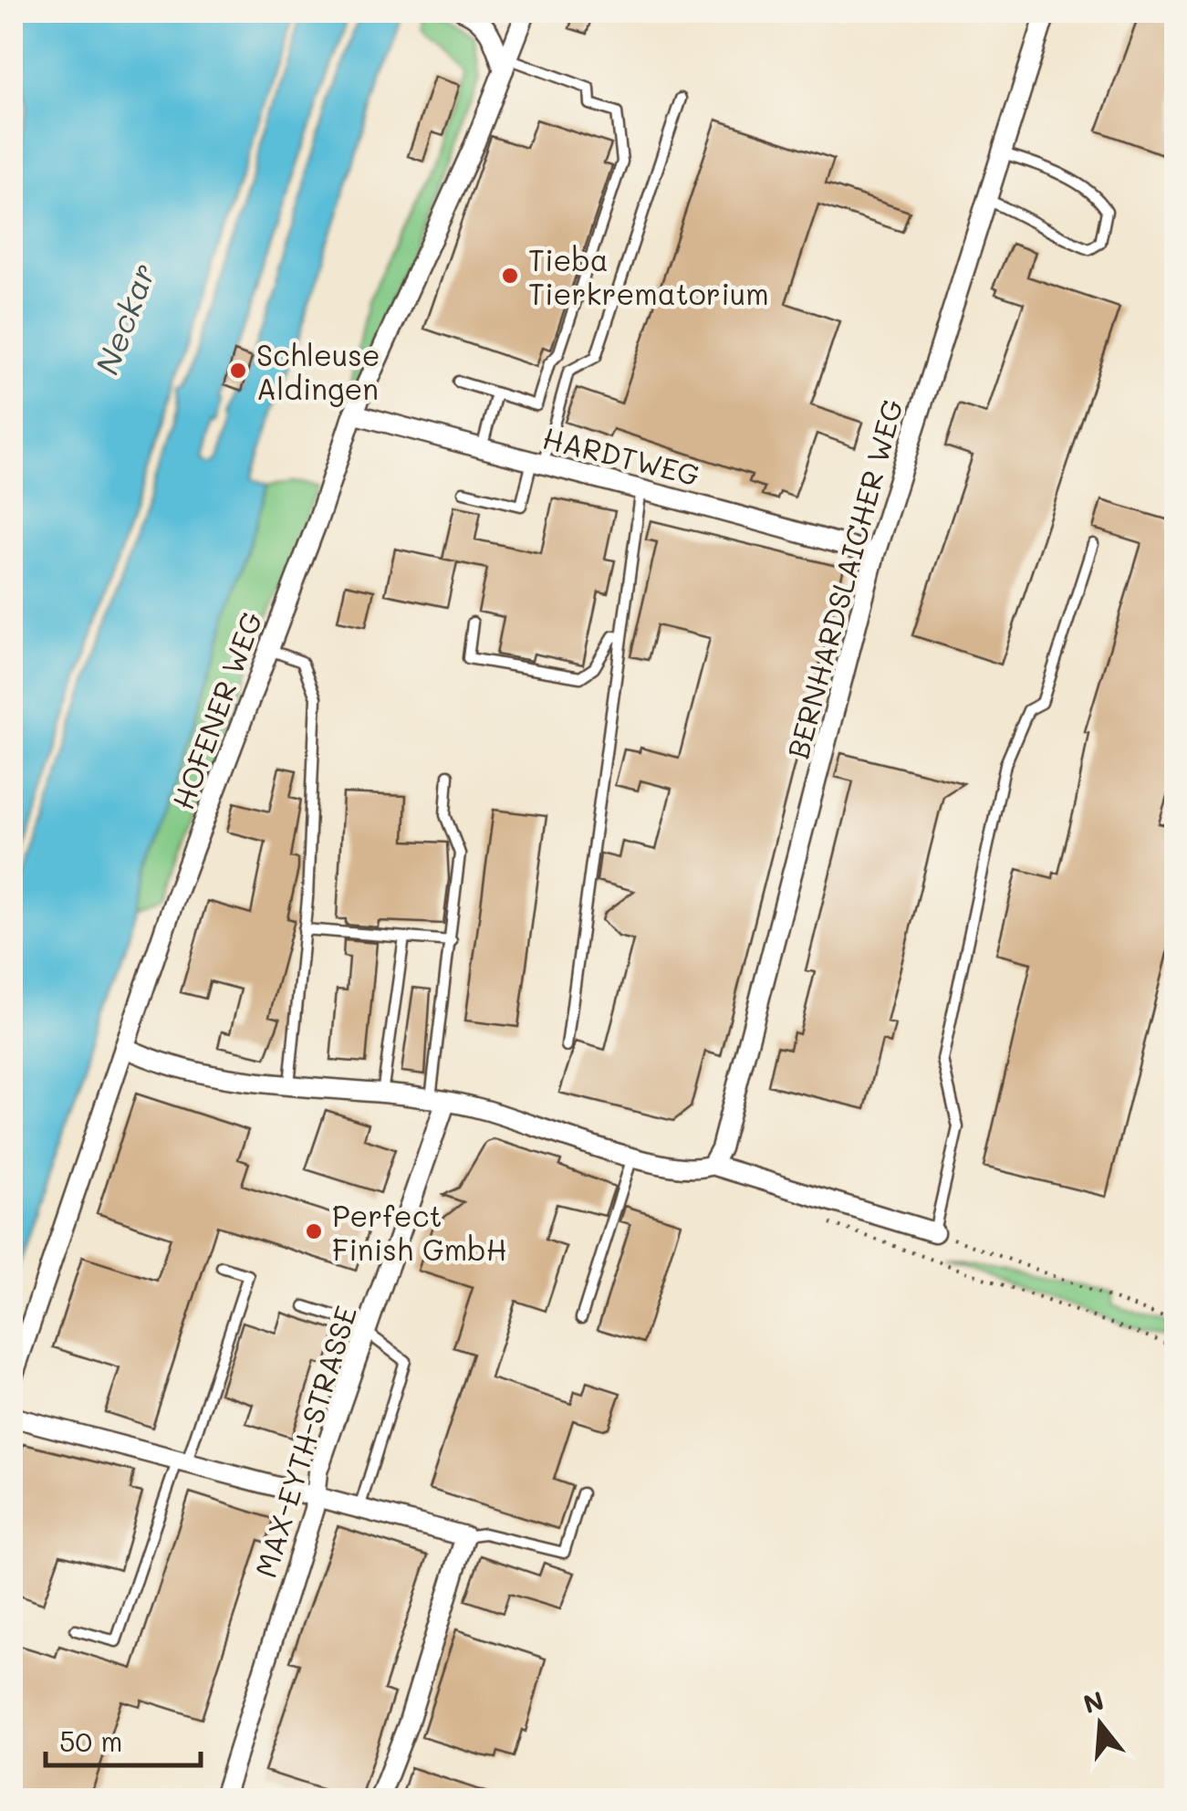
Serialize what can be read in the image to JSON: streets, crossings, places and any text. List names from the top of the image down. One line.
{"streets":{"street":["HARDTWEG","BERNHARDSLAICHER WEG","HOFENER WEG","MAX-EYTH-STRASSE"]},"crossings":[["HARDTWEG","BERNHARDSLAICHER WEG"],["HARDTWEG","HOFENER WEG"]],"water":["Neckar"],"places":["Tieba Tierkrematorium","Schleuse Aldingen","Perfect Finish GmbH"],"scale_bar":"50 m","north":"top"}
